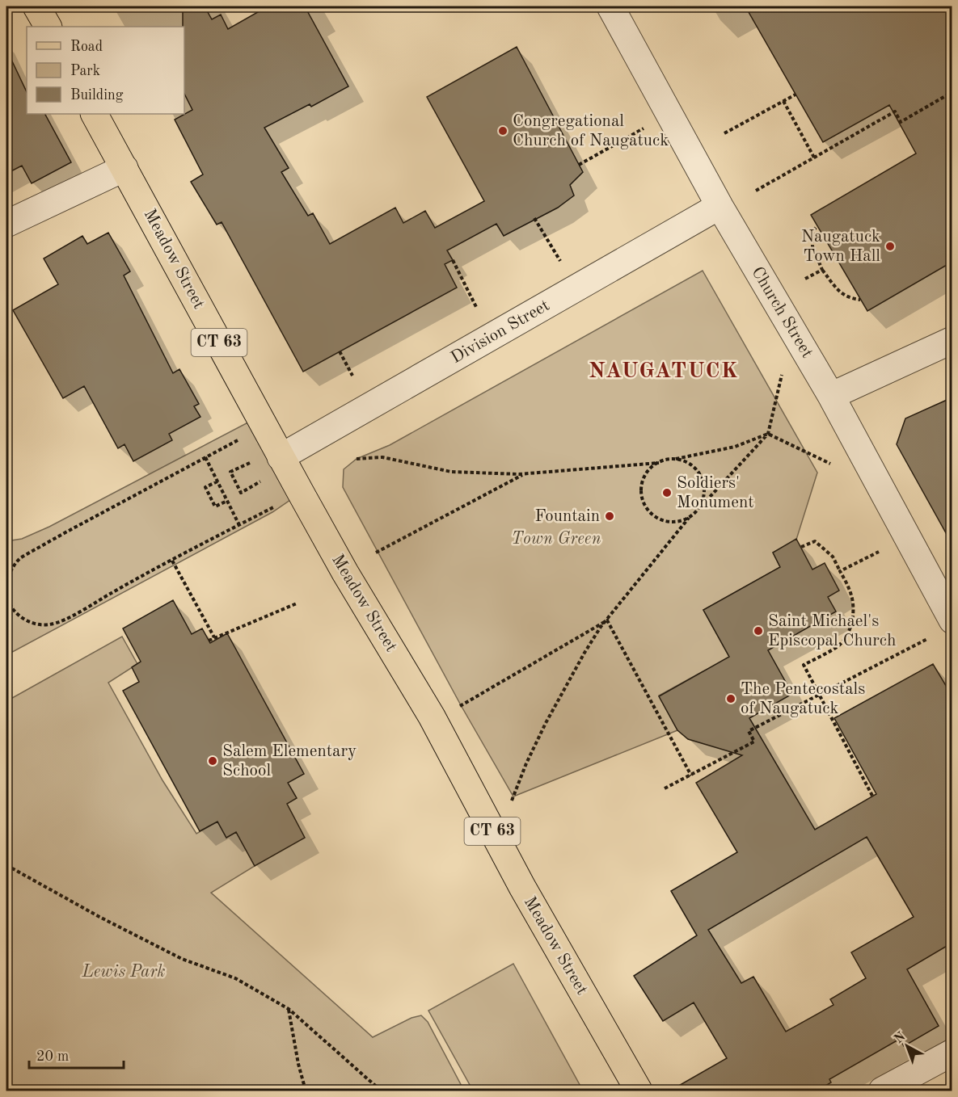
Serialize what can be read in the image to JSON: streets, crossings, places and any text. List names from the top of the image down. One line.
{"streets":{"main road":["Meadow Street","CT 63"],"street":["Church Street","Division Street"]},"crossings":[["Meadow Street","Division Street"],["Church Street","Division Street"]],"districts":["NAUGATUCK"],"parks":["Town Green","Lewis Park"],"places":["Congregational Church of Naugatuck","Naugatuck Town Hall","Soldiers' Monument","Fountain","Saint Michael's Episcopal Church","The Pentecostals of Naugatuck","Salem Elementary School"],"legend":["Road","Park","Building"],"scale_bar":"20 m","north":"top left"}
